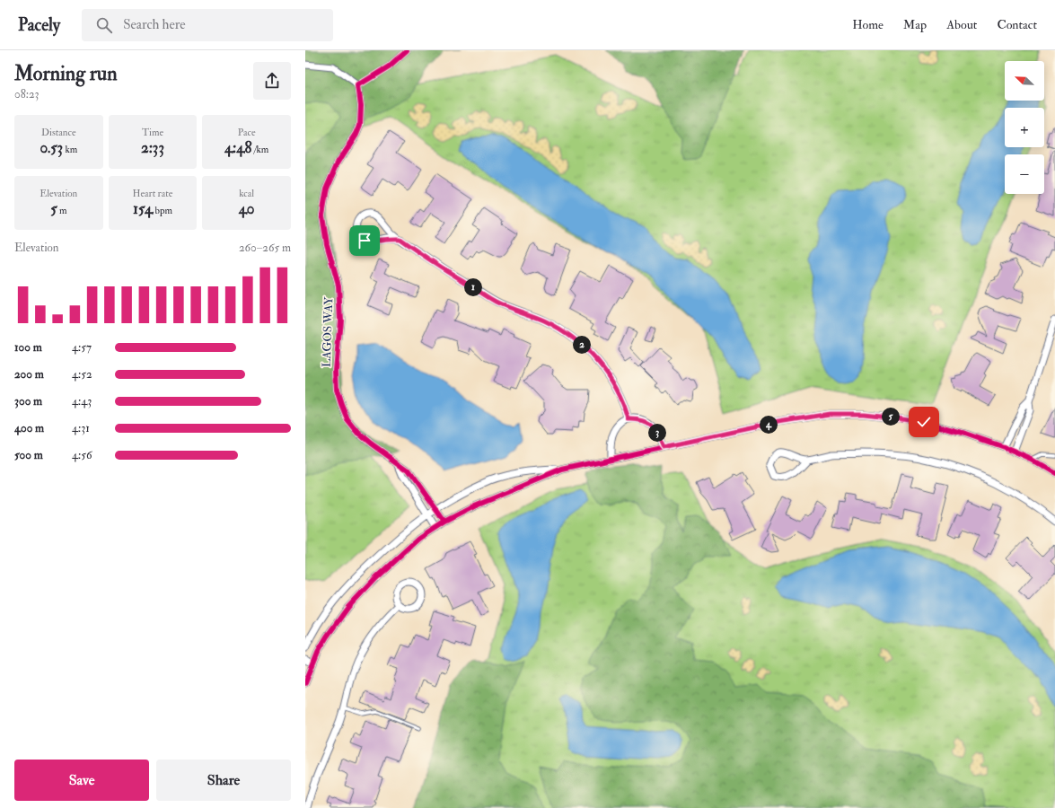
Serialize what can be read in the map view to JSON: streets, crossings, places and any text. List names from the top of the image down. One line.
{"streets":{"street":["LAGOS WAY"]},"north":"top left","page":{"header":"Pacely","search":"Search here","nav":["Home","Map","About","Contact"],"heading":["Morning run","08:23"],"map_buttons":["+","−"],"stats":[["Distance","0.53 km"],["Time","2:33"],["Pace","4:48 /km"],["Elevation","5 m"],["Heart rate","154 bpm"],["kcal","40"]],"chart":["Elevation","260–265 m"],"pins":["1","2","5","4","3"],"list":[{"name":"100 m","note":"4:57"},{"name":"200 m","note":"4:52"},{"name":"300 m","note":"4:43"},{"name":"400 m","note":"4:31"},{"name":"500 m","note":"4:56"}],"buttons":["Save","Share"]}}
